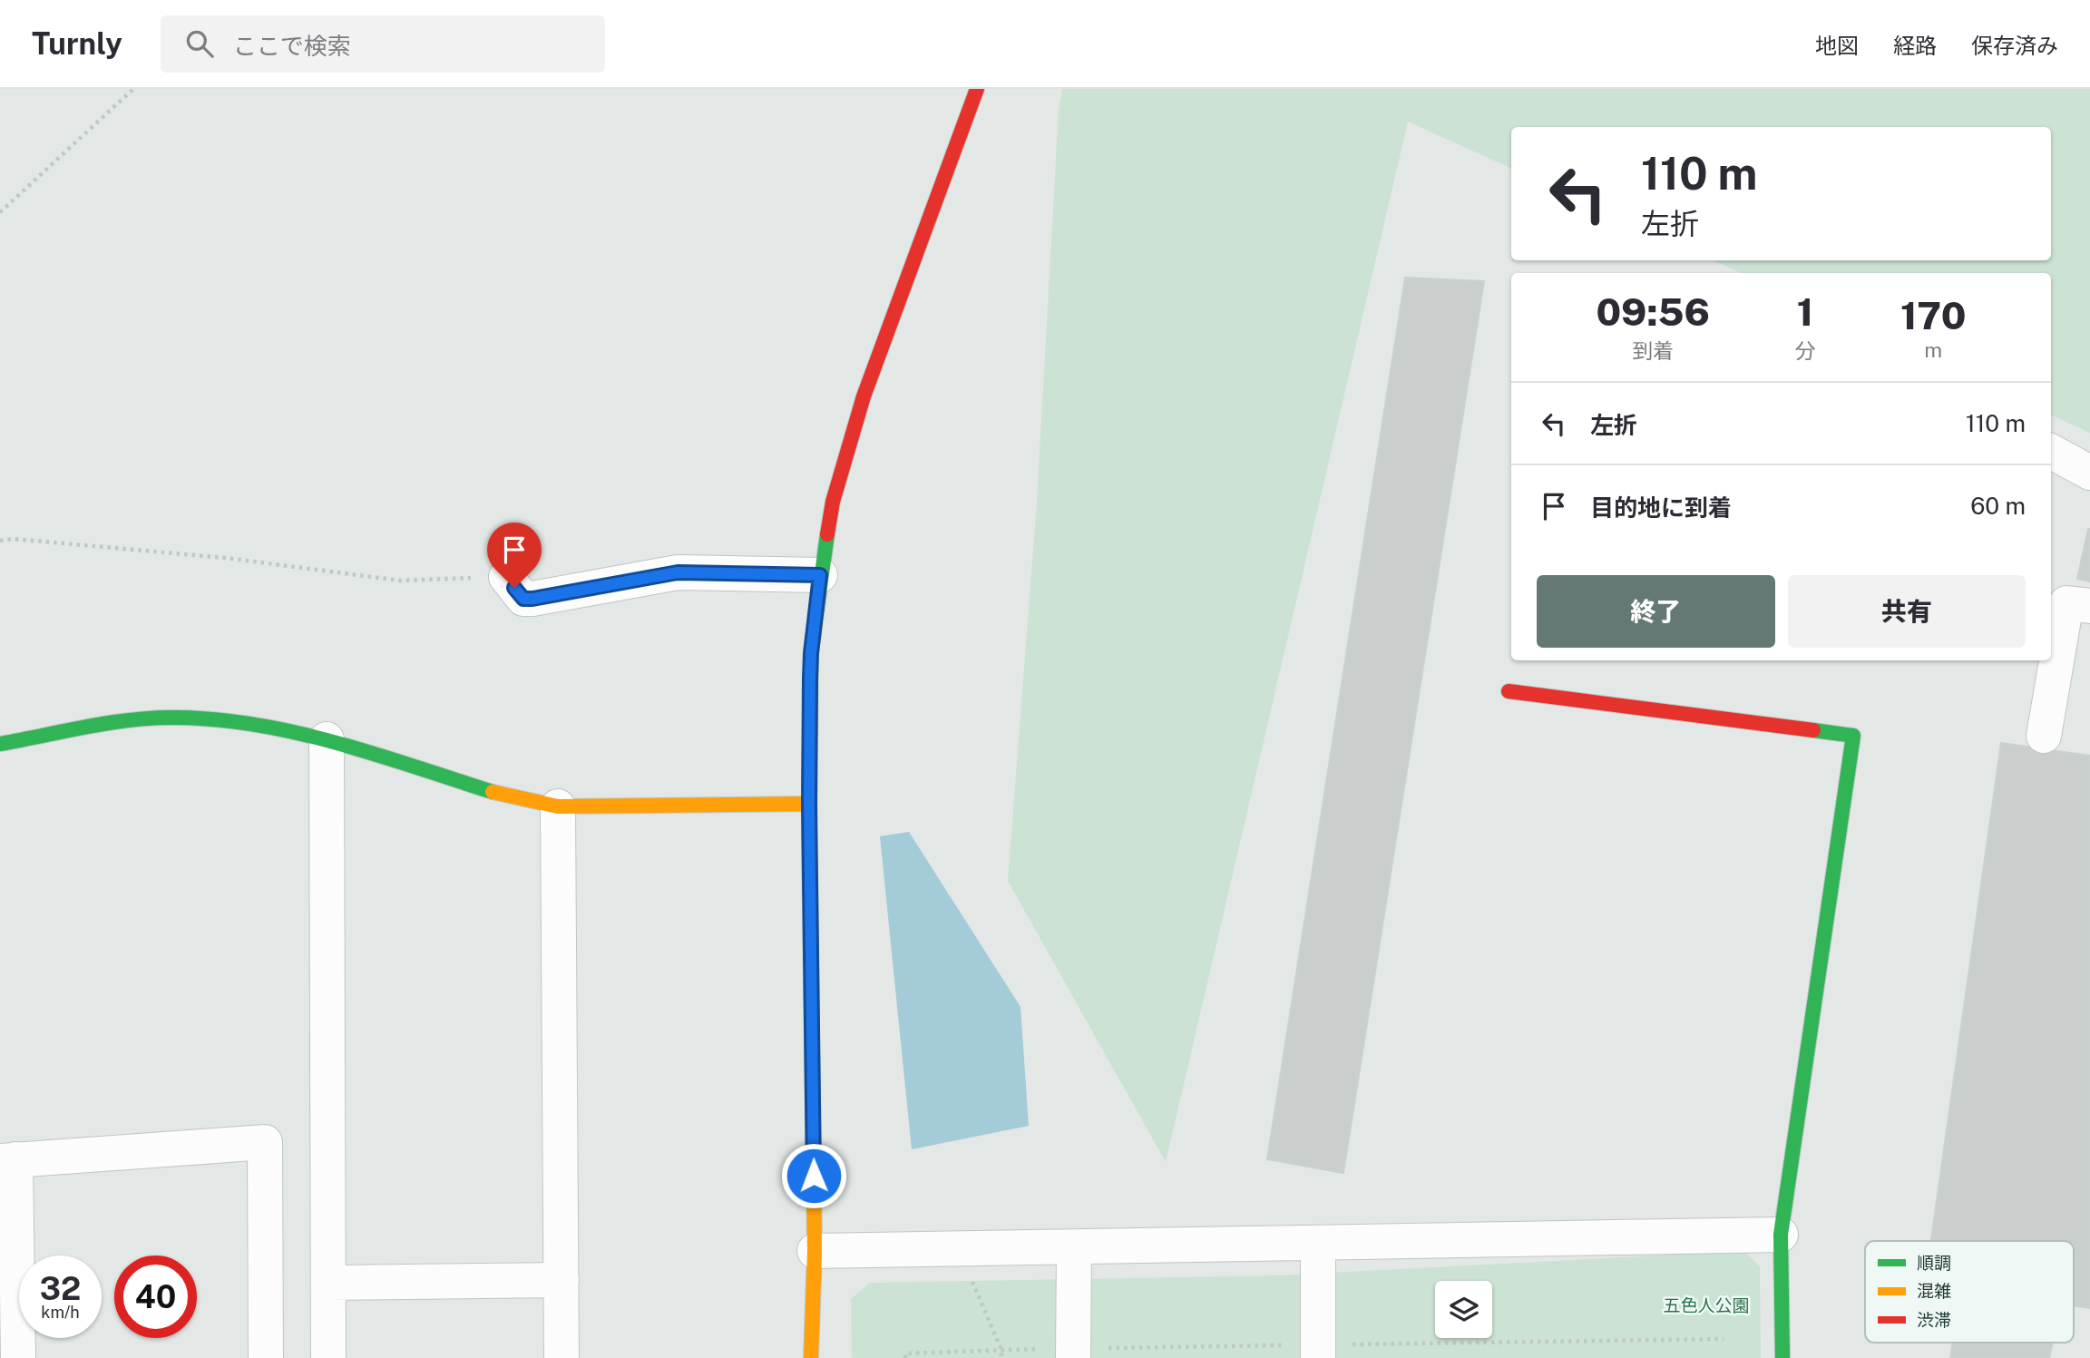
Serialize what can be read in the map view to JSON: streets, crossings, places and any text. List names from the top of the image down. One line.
{"parks":["五色人公園"],"legend":["順調","混雑","渋滞"],"page":{"header":"Turnly","search":"ここで検索","nav":["地図","経路","保存済み"],"turn":["110 m","左折"],"eta":["09:56","到着","1","分","170","m"],"list":[{"name":"左折","value":"110 m"},{"name":"目的地に到着","value":"60 m"}],"buttons":["終了","共有"],"speed":"32 km/h","limit":"40"}}
